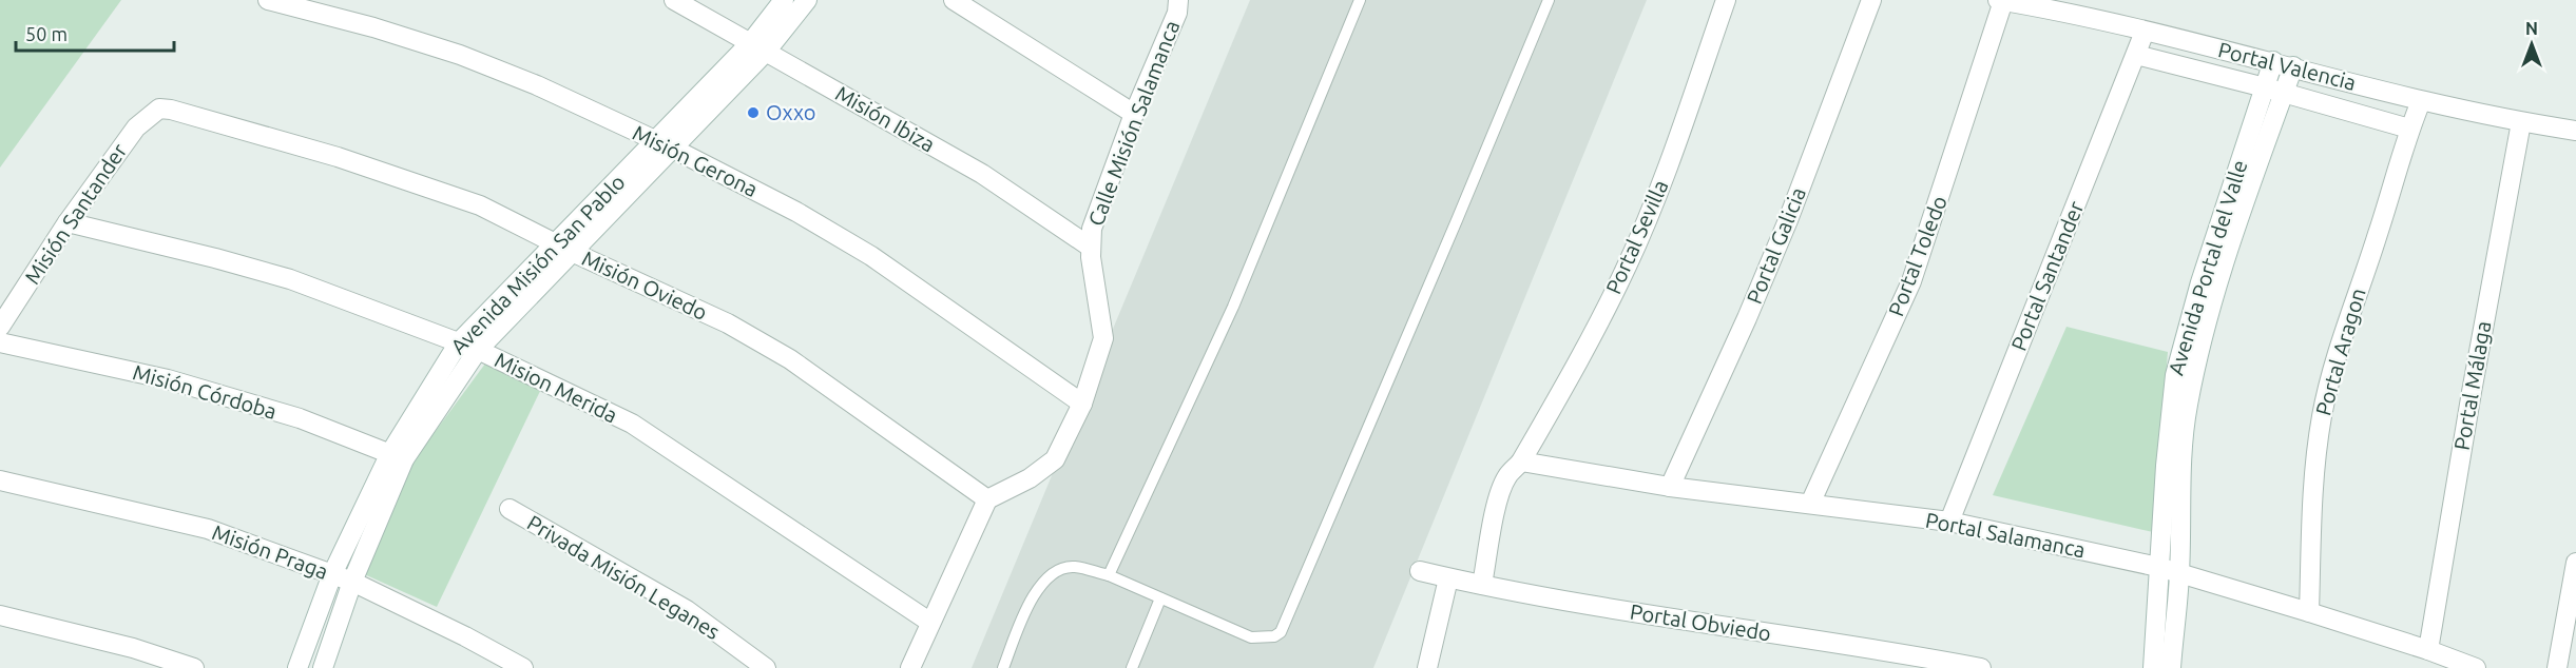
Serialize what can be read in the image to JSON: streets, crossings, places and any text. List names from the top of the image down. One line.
{"streets":{"street":["Portal Valencia","Misión Ibiza","Calle Misión Salamanca","Misión Gerona","Misión Santander","Portal Sevilla","Portal Galicia","Portal Toledo","Avenida Misión San Pablo","Avenida Portal del Valle","Portal Santander","Misión Oviedo","Portal Aragon","Portal Málaga","Mision Merida","Misión Córdoba","Portal Salamanca","Misión Praga","Privada Misión Leganes","Portal Obviedo"]},"crossings":[["Portal Valencia","Portal Toledo"],["Portal Valencia","Avenida Portal del Valle"],["Portal Valencia","Portal Santander"],["Portal Valencia","Portal Aragon"],["Portal Valencia","Portal Málaga"],["Misión Ibiza","Calle Misión Salamanca"],["Misión Ibiza","Avenida Misión San Pablo"],["Calle Misión Salamanca","Misión Gerona"],["Calle Misión Salamanca","Misión Oviedo"],["Misión Gerona","Avenida Misión San Pablo"],["Misión Santander","Misión Oviedo"],["Misión Santander","Mision Merida"],["Portal Sevilla","Portal Salamanca"],["Portal Sevilla","Portal Obviedo"],["Portal Galicia","Portal Salamanca"],["Portal Toledo","Portal Salamanca"],["Avenida Misión San Pablo","Misión Oviedo"],["Avenida Misión San Pablo","Mision Merida"],["Avenida Misión San Pablo","Misión Córdoba"],["Avenida Misión San Pablo","Misión Praga"],["Avenida Portal del Valle","Portal Salamanca"],["Portal Santander","Portal Salamanca"],["Portal Aragon","Portal Salamanca"],["Portal Málaga","Portal Salamanca"]],"places":["Oxxo"],"scale_bar":"50 m","north":"top"}
